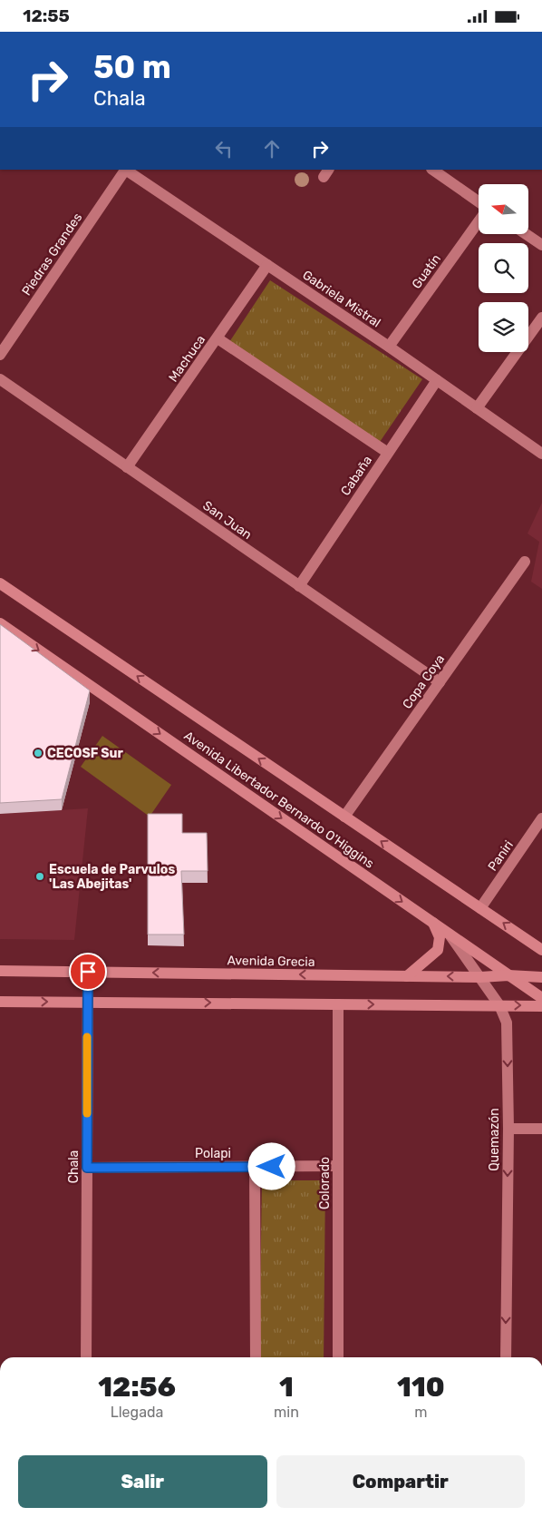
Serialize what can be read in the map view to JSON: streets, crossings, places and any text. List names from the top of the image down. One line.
{"streets":{"main road":["Avenida Libertador Bernardo O'Higgins","Avenida Grecia"],"street":["Piedras Grandes","Guatín","Gabriela Mistral","Machuca","Cabaña","San Juan","Copa Coya","Paniri","Quemazón","Polapi","Chala","Colorado"]},"crossings":[["Piedras Grandes","Gabriela Mistral"],["Guatín","Gabriela Mistral"],["Gabriela Mistral","Machuca"],["Gabriela Mistral","Cabaña"],["Machuca","San Juan"],["Cabaña","San Juan"],["San Juan","Copa Coya"],["Copa Coya","Avenida Libertador Bernardo O'Higgins"],["Avenida Libertador Bernardo O'Higgins","Paniri"],["Avenida Libertador Bernardo O'Higgins","Avenida Grecia"],["Avenida Libertador Bernardo O'Higgins","Quemazón"],["Avenida Grecia","Quemazón"],["Avenida Grecia","Chala"],["Polapi","Chala"],["Polapi","Colorado"]],"one_way":["Quemazón"],"places":["CECOSF Sur","Escuela de Parvulos 'Las Abejitas'"],"north":"left","page":{"status":"12:55","turn":["50 m","Chala"],"eta":["12:56","Llegada","1","min","110","m"],"buttons":["Salir","Compartir"]}}
